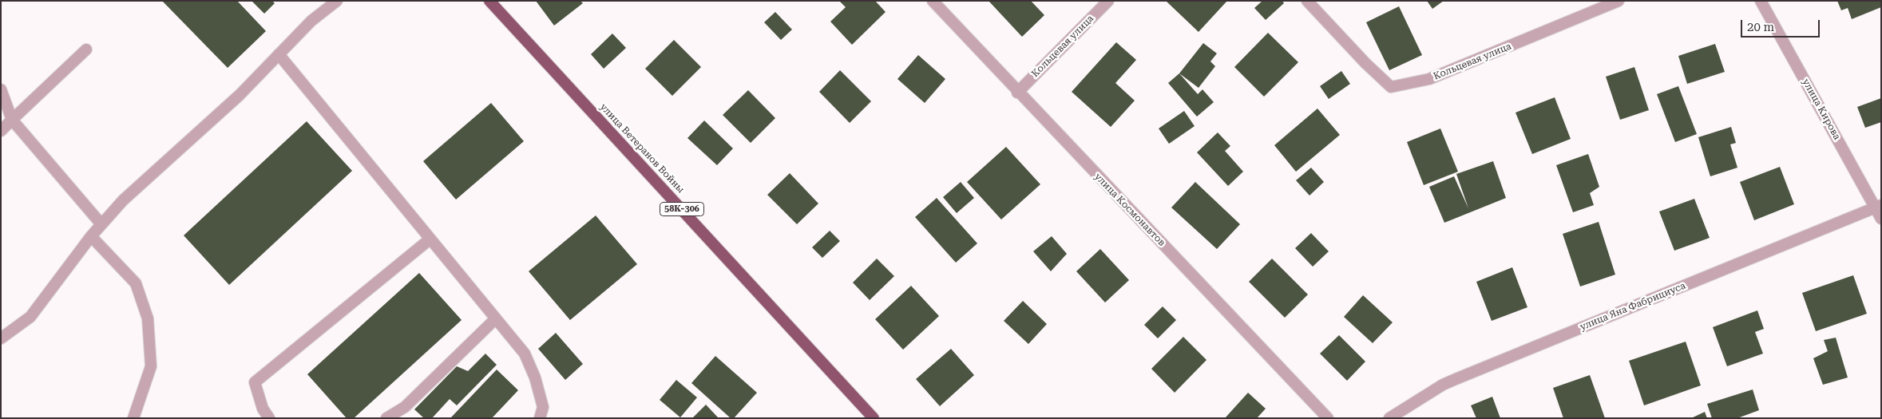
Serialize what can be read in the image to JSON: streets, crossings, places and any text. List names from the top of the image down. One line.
{"streets":{"highway":["улица Ветеранов Войны","58К-306"],"street":["Кольцевая улица","улица Кирова","улица Космонавтов","улица Яна Фабрициуса"]},"crossings":[["Кольцевая улица","улица Космонавтов"],["улица Кирова","улица Яна Фабрициуса"]],"scale_bar":"20 m"}
